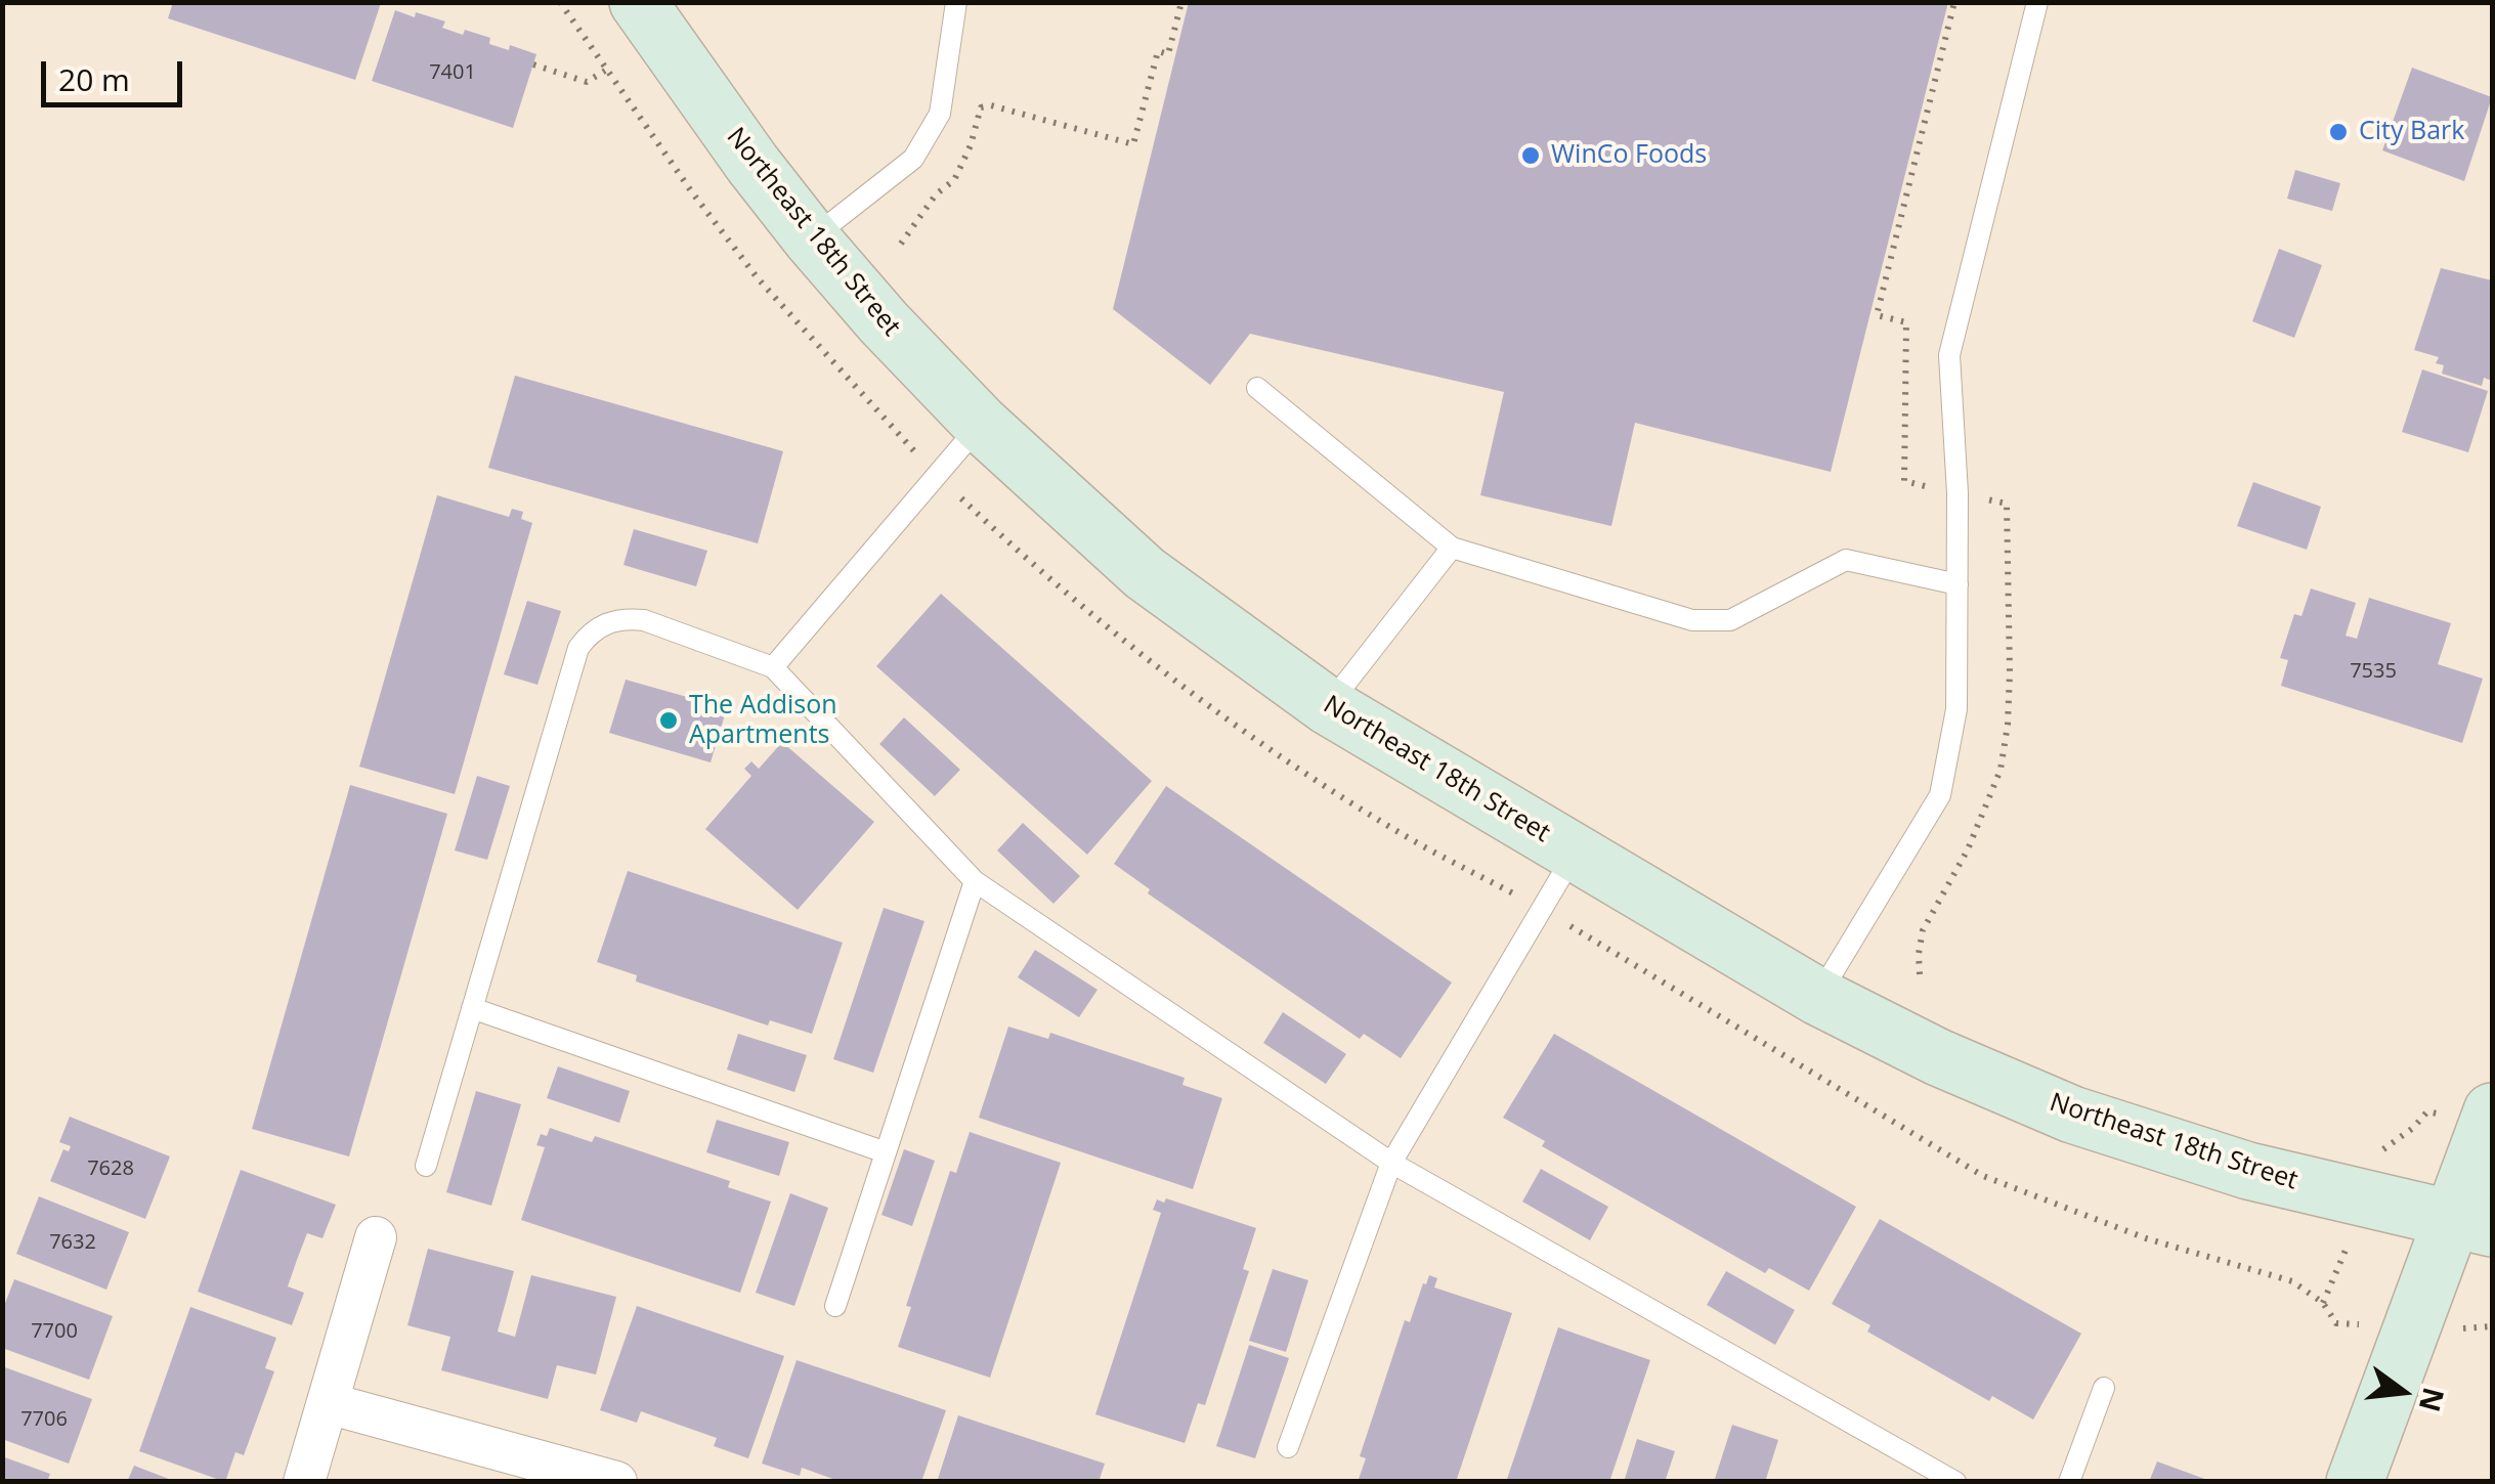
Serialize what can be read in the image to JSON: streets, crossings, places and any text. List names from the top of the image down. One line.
{"streets":{"street":["Northeast 18th Street"]},"places":["City Bark","WinCo Foods","The Addison Apartments"],"house_numbers":["7401","7535","7628","7632","7700","7706"],"scale_bar":"20 m","north":"right"}
